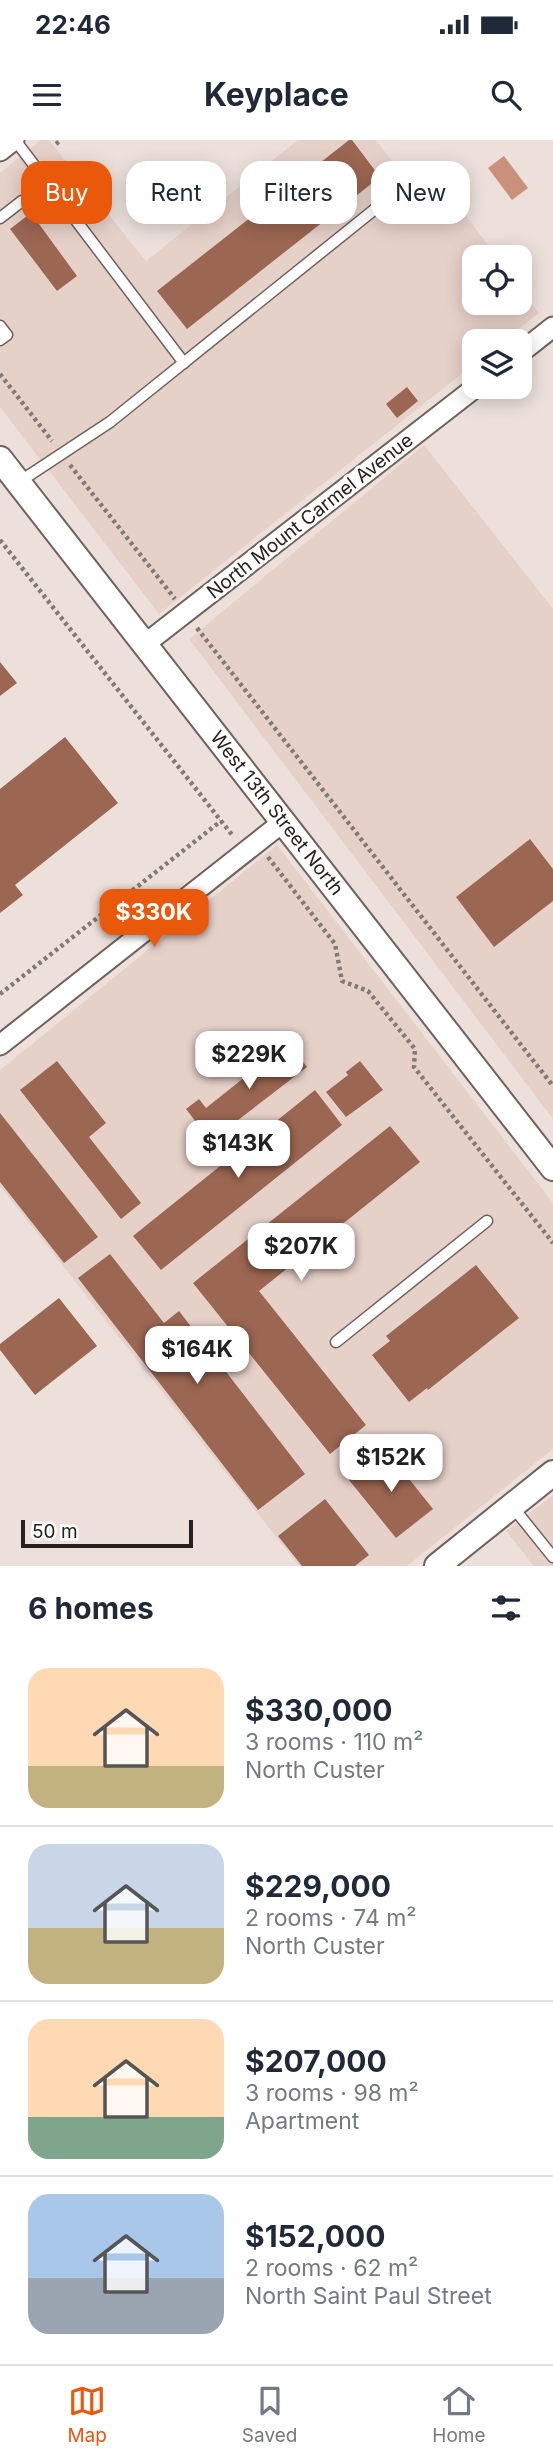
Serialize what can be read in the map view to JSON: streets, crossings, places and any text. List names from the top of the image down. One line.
{"streets":{"street":["North Mount Carmel Avenue","West 13th Street North"]},"crossings":[["North Mount Carmel Avenue","West 13th Street North"]],"scale_bar":"50 m","page":{"status":"22:46","header":"Keyplace","chip":["Buy","Rent","Filters","New"],"price":["$330K","$229K","$143K","$207K","$164K","$152K"],"scale":"50 m","heading":"6 homes","list":[{"name":"$330,000","note":"3 rooms · 110 m² · North Custer"},{"name":"$229,000","note":"2 rooms · 74 m² · North Custer"},{"name":"$207,000","note":"3 rooms · 98 m² · Apartment"},{"name":"$152,000","note":"2 rooms · 62 m² · North Saint Paul Street"}],"tabs":["Map","Saved","Home"]}}
